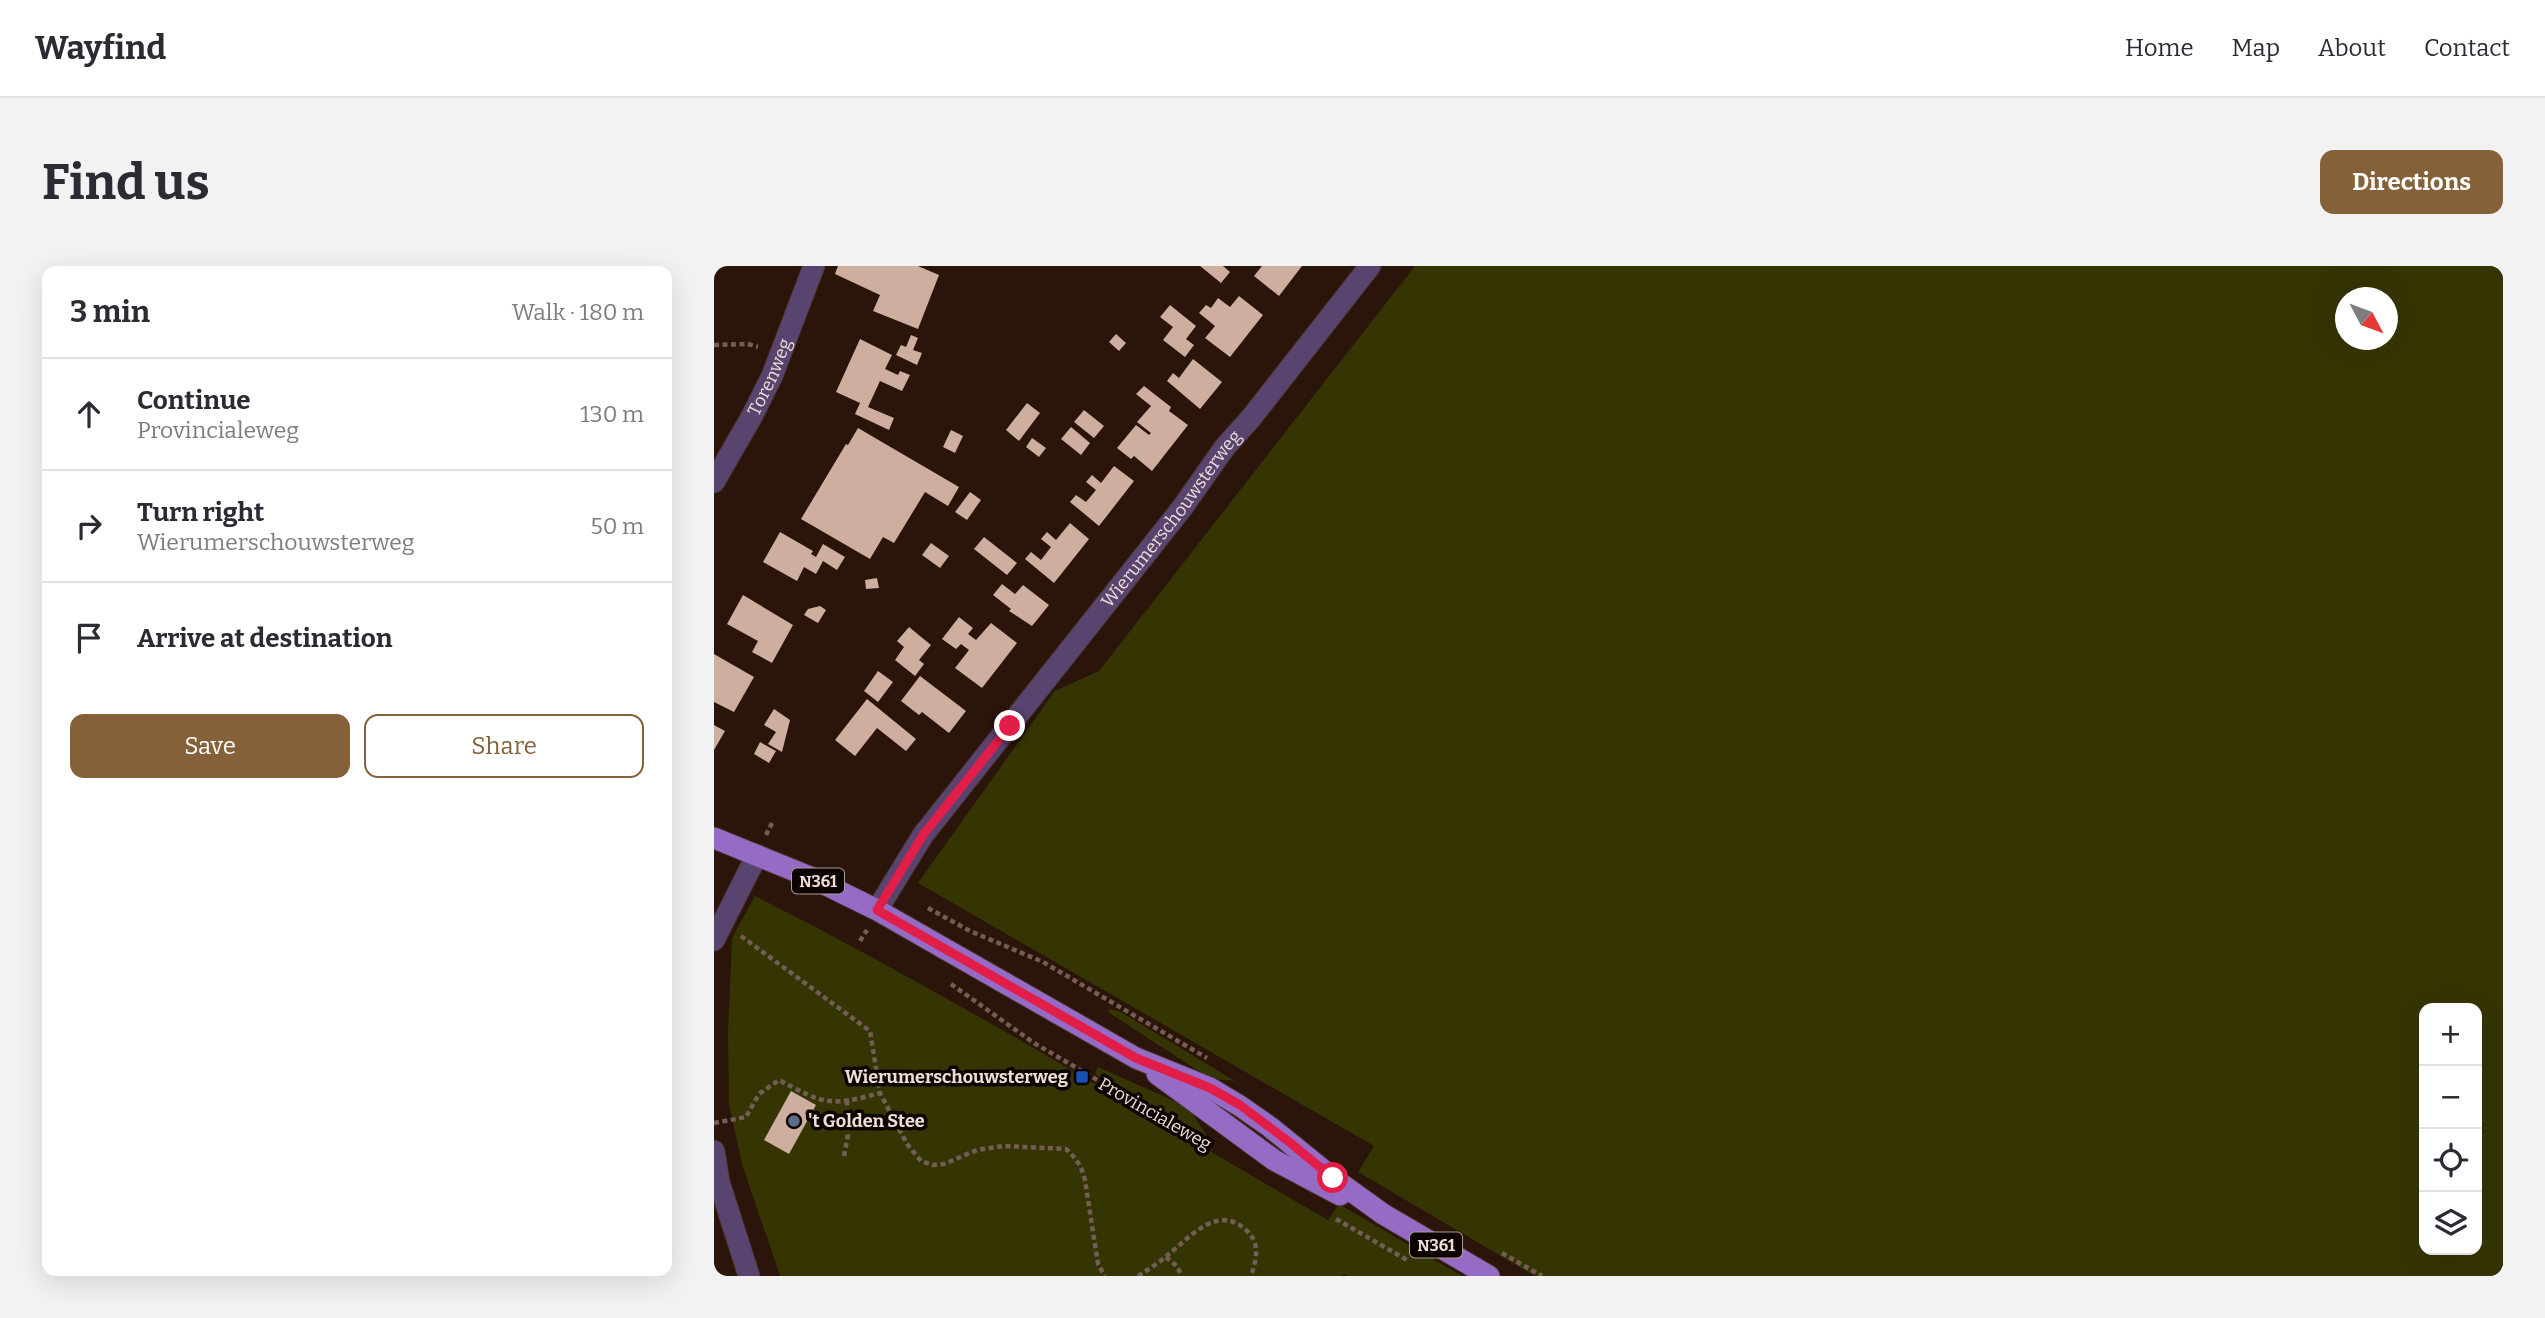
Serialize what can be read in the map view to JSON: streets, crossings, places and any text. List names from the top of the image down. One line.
{"streets":{"main road":["N361","Provincialeweg"],"street":["Torenweg","Wierumerschouwsterweg"]},"crossings":[["Wierumerschouwsterweg","Provincialeweg"]],"places":{"transit":["Wierumerschouwsterweg"],"other":["'t Golden Stee"]},"north":"bottom right","page":{"header":"Wayfind","nav":["Home","Map","About","Contact"],"buttons":["Directions",["Save","Share"]],"title":"Find us","heading":["3 min","Walk · 180 m"],"list":[["Continue","Provincialeweg","130 m"],["Turn right","Wierumerschouwsterweg","50 m"],"Arrive at destination"],"map_buttons":["+","−"]}}
